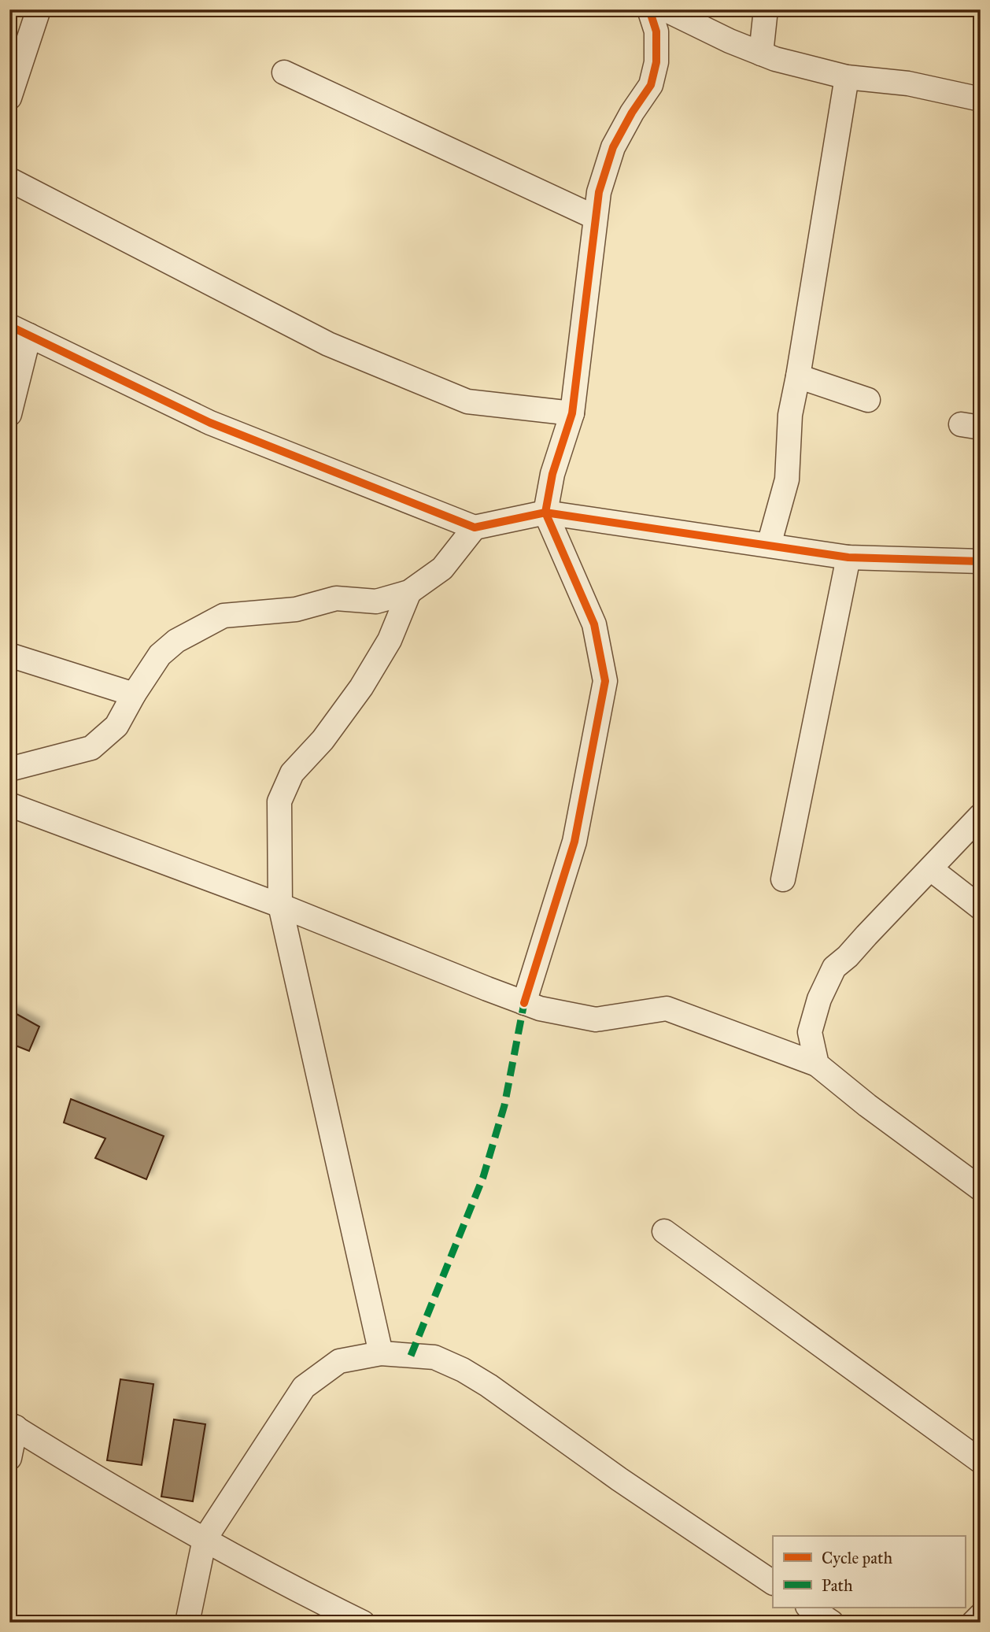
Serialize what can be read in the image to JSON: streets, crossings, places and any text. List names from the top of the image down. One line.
{"legend":["Cycle path","Path"]}
